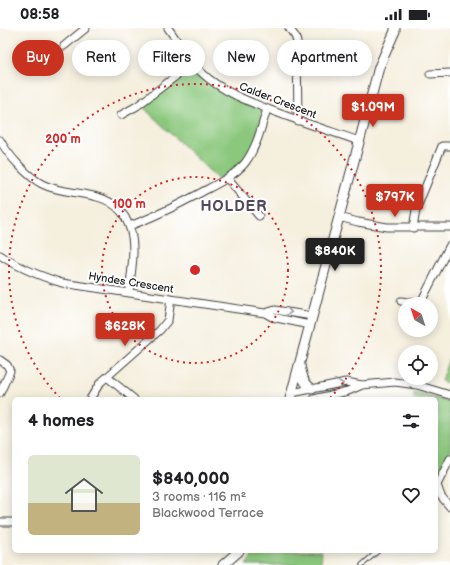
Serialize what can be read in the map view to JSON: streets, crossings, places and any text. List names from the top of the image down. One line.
{"streets":{"street":["Calder Crescent","Hyndes Crescent"]},"districts":["HOLDER"],"north":"top left","page":{"status":"08:58","chip":["Buy","Rent","Filters","New","Apartment"],"price":["$1.09M","$797K","$840K","$628K"],"heading":"4 homes","list":[{"name":"$840,000","note":"3 rooms · 116 m² · Blackwood Terrace"}]},"rings":["200 m","100 m"]}
